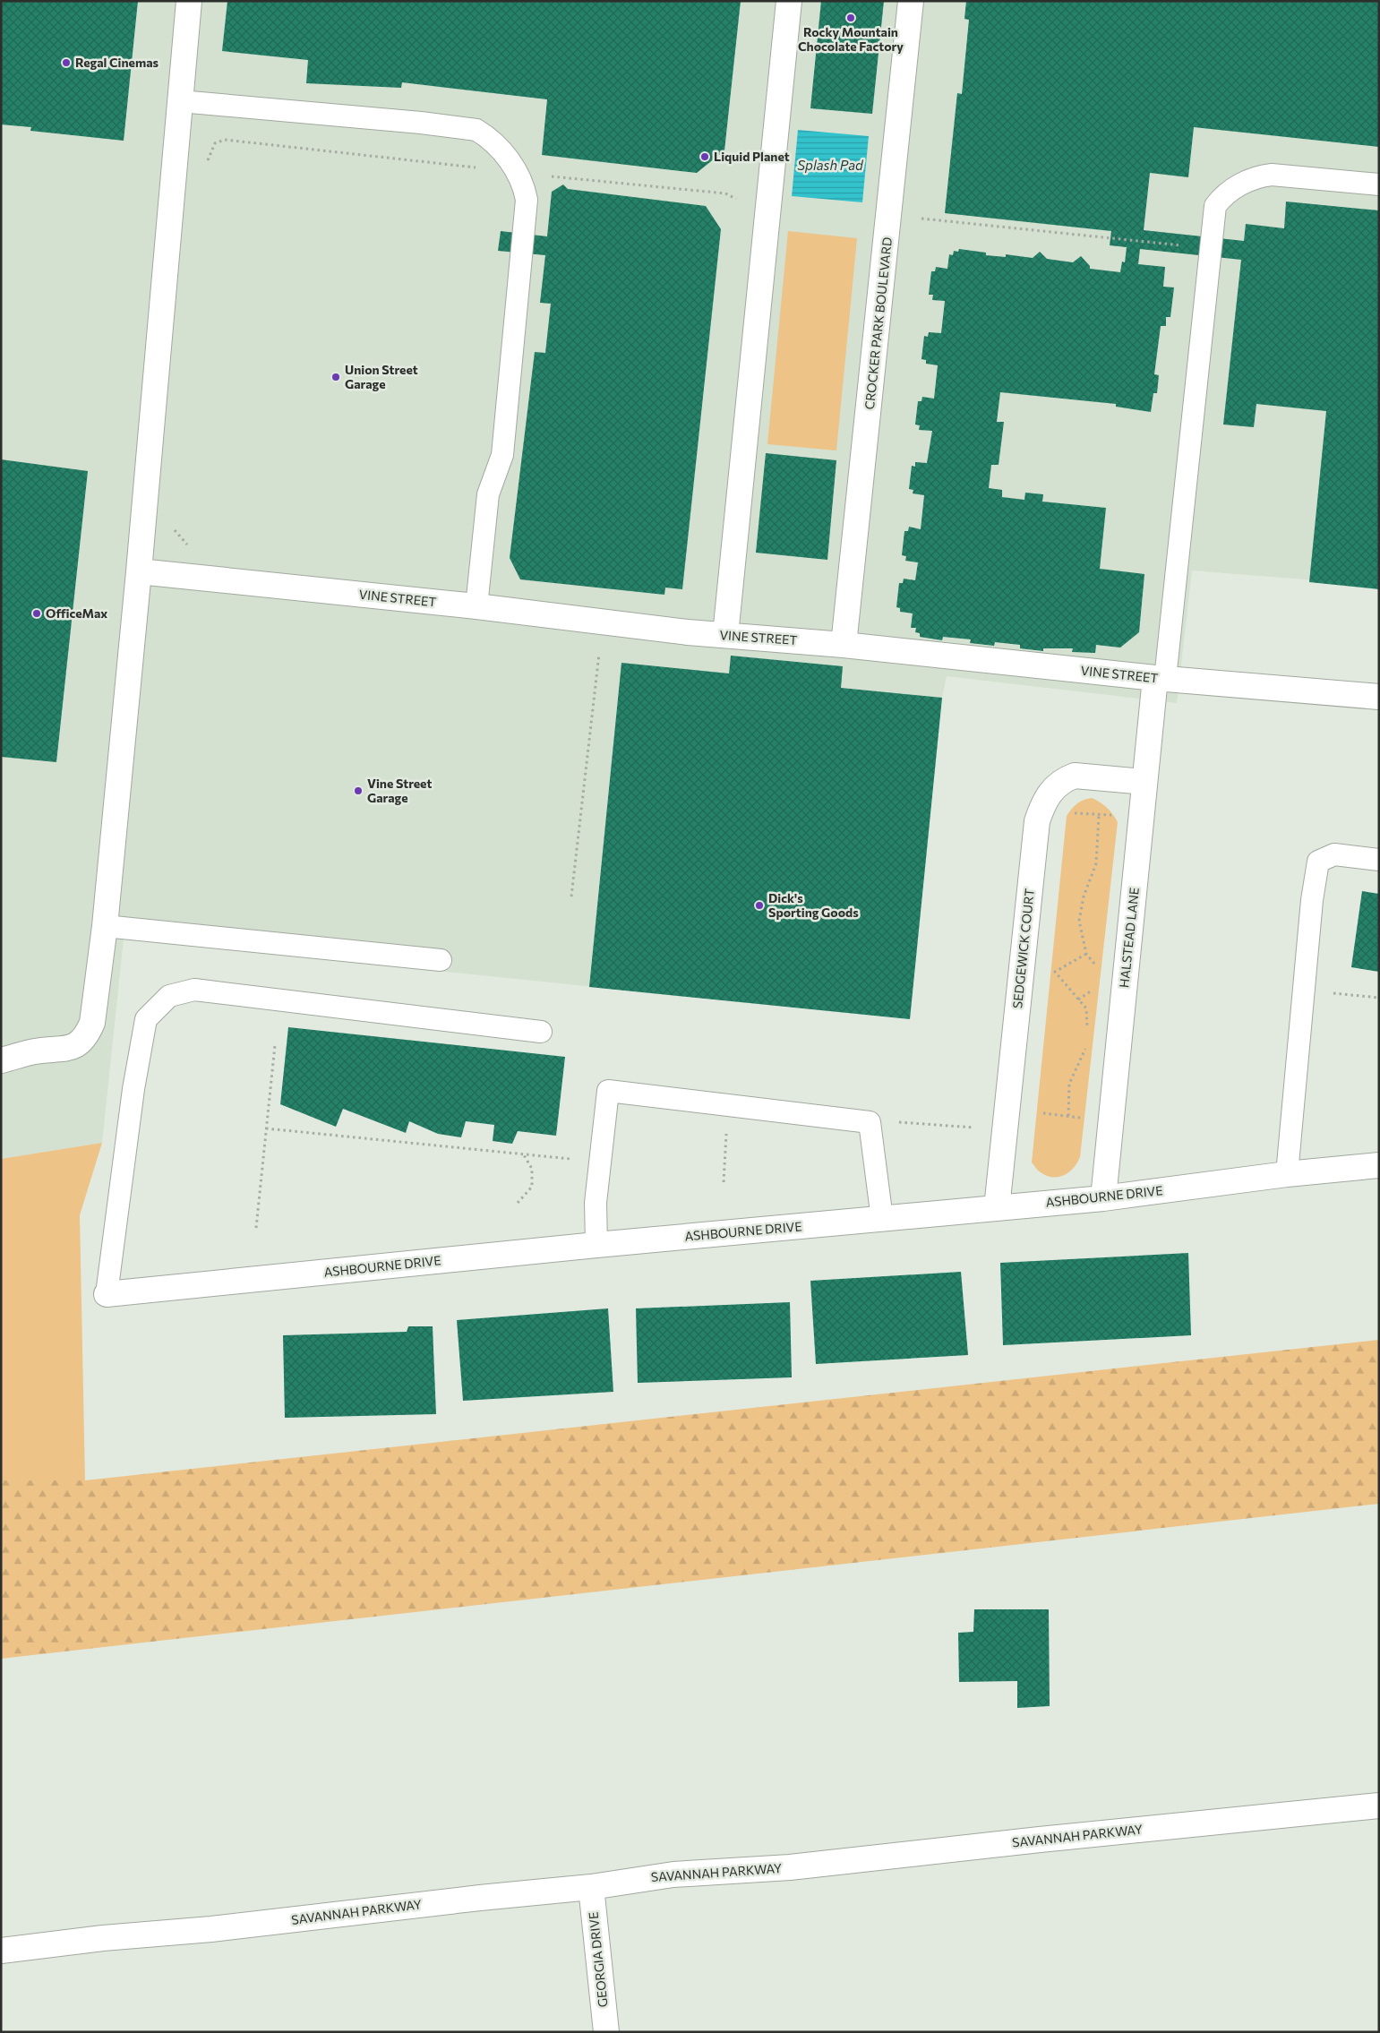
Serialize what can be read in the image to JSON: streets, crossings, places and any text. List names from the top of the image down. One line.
{"streets":{"street":["CROCKER PARK BOULEVARD","VINE STREET","HALSTEAD LANE","SEDGEWICK COURT","ASHBOURNE DRIVE","SAVANNAH PARKWAY","GEORGIA DRIVE"]},"crossings":[["CROCKER PARK BOULEVARD","VINE STREET"],["VINE STREET","HALSTEAD LANE"],["HALSTEAD LANE","SEDGEWICK COURT"],["HALSTEAD LANE","ASHBOURNE DRIVE"],["SEDGEWICK COURT","ASHBOURNE DRIVE"],["SAVANNAH PARKWAY","GEORGIA DRIVE"]],"water":["Splash Pad"],"places":["Rocky Mountain Chocolate Factory","Regal Cinemas","Liquid Planet","Union Street Garage","OfficeMax","Vine Street Garage","Dick's Sporting Goods"]}
